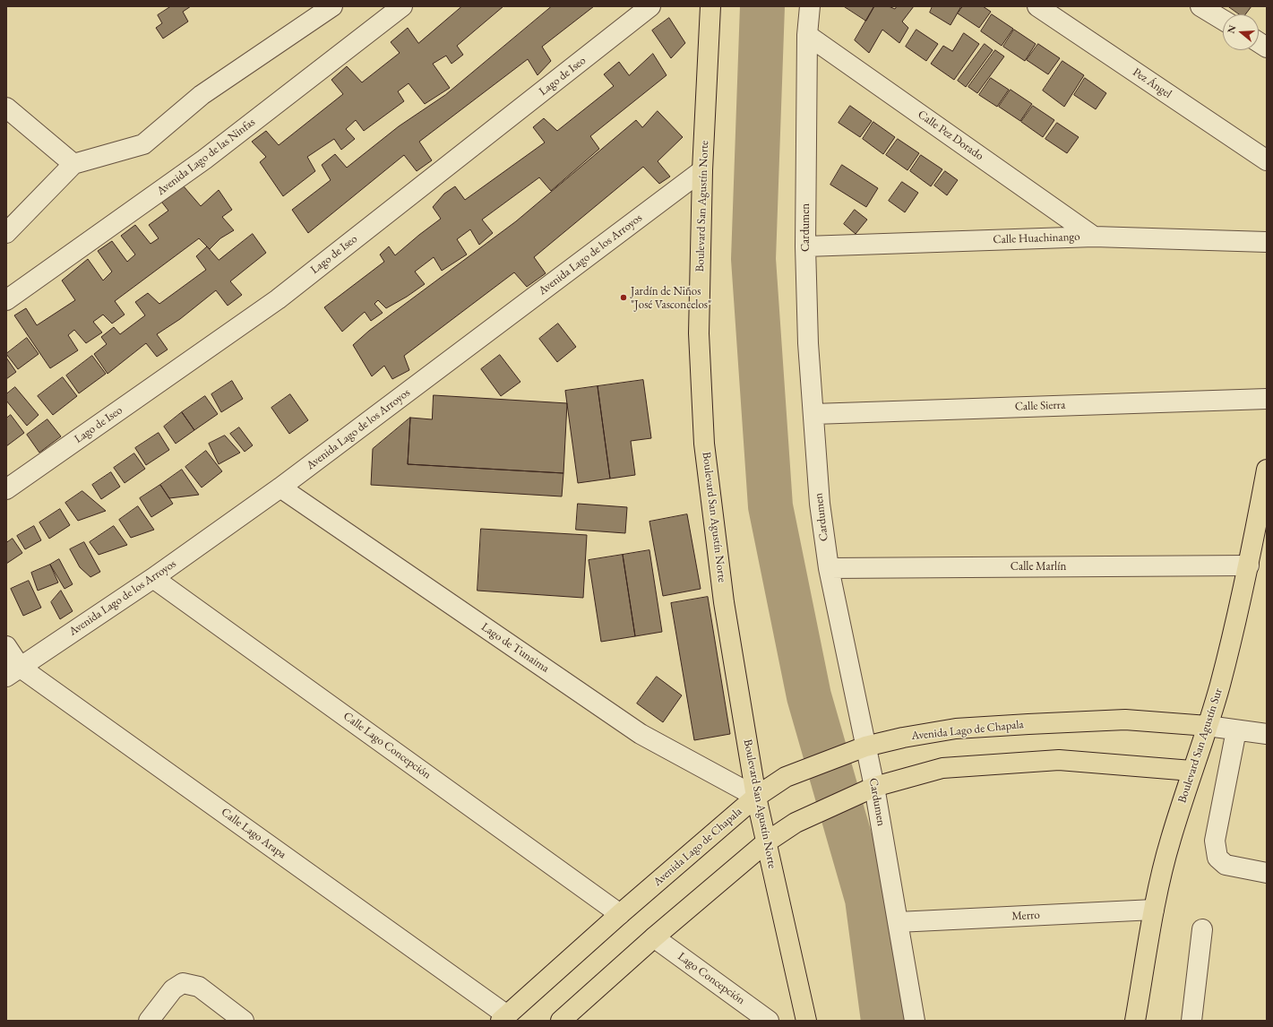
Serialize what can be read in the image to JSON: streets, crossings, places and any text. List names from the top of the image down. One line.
{"streets":{"main road":["Boulevard San Agustín Norte","Avenida Lago de Chapala","Boulevard San Agustín Sur"],"street":["Lago de Iseo","Pez Ángel","Calle Pez Dorado","Avenida Lago de las Ninfas","Cardumen","Calle Huachinango","Avenida Lago de los Arroyos","Calle Sierra","Calle Marlín","Lago de Tunaima","Calle Lago Concepción","Calle Lago Arapa","Merro","Lago Concepción"]},"crossings":[["Calle Pez Dorado","Cardumen"],["Calle Pez Dorado","Calle Huachinango"],["Boulevard San Agustín Norte","Avenida Lago de los Arroyos"],["Boulevard San Agustín Norte","Lago de Tunaima"],["Boulevard San Agustín Norte","Avenida Lago de Chapala"],["Cardumen","Calle Huachinango"],["Cardumen","Calle Sierra"],["Cardumen","Calle Marlín"],["Cardumen","Avenida Lago de Chapala"],["Cardumen","Merro"],["Avenida Lago de los Arroyos","Lago de Tunaima"],["Avenida Lago de los Arroyos","Calle Lago Concepción"],["Avenida Lago de los Arroyos","Calle Lago Arapa"],["Calle Marlín","Boulevard San Agustín Sur"],["Lago de Tunaima","Avenida Lago de Chapala"],["Avenida Lago de Chapala","Calle Lago Concepción"],["Avenida Lago de Chapala","Boulevard San Agustín Sur"],["Avenida Lago de Chapala","Calle Lago Arapa"],["Boulevard San Agustín Sur","Merro"]],"places":["Jardín de Niños \"José Vasconcelos\""],"north":"left"}
